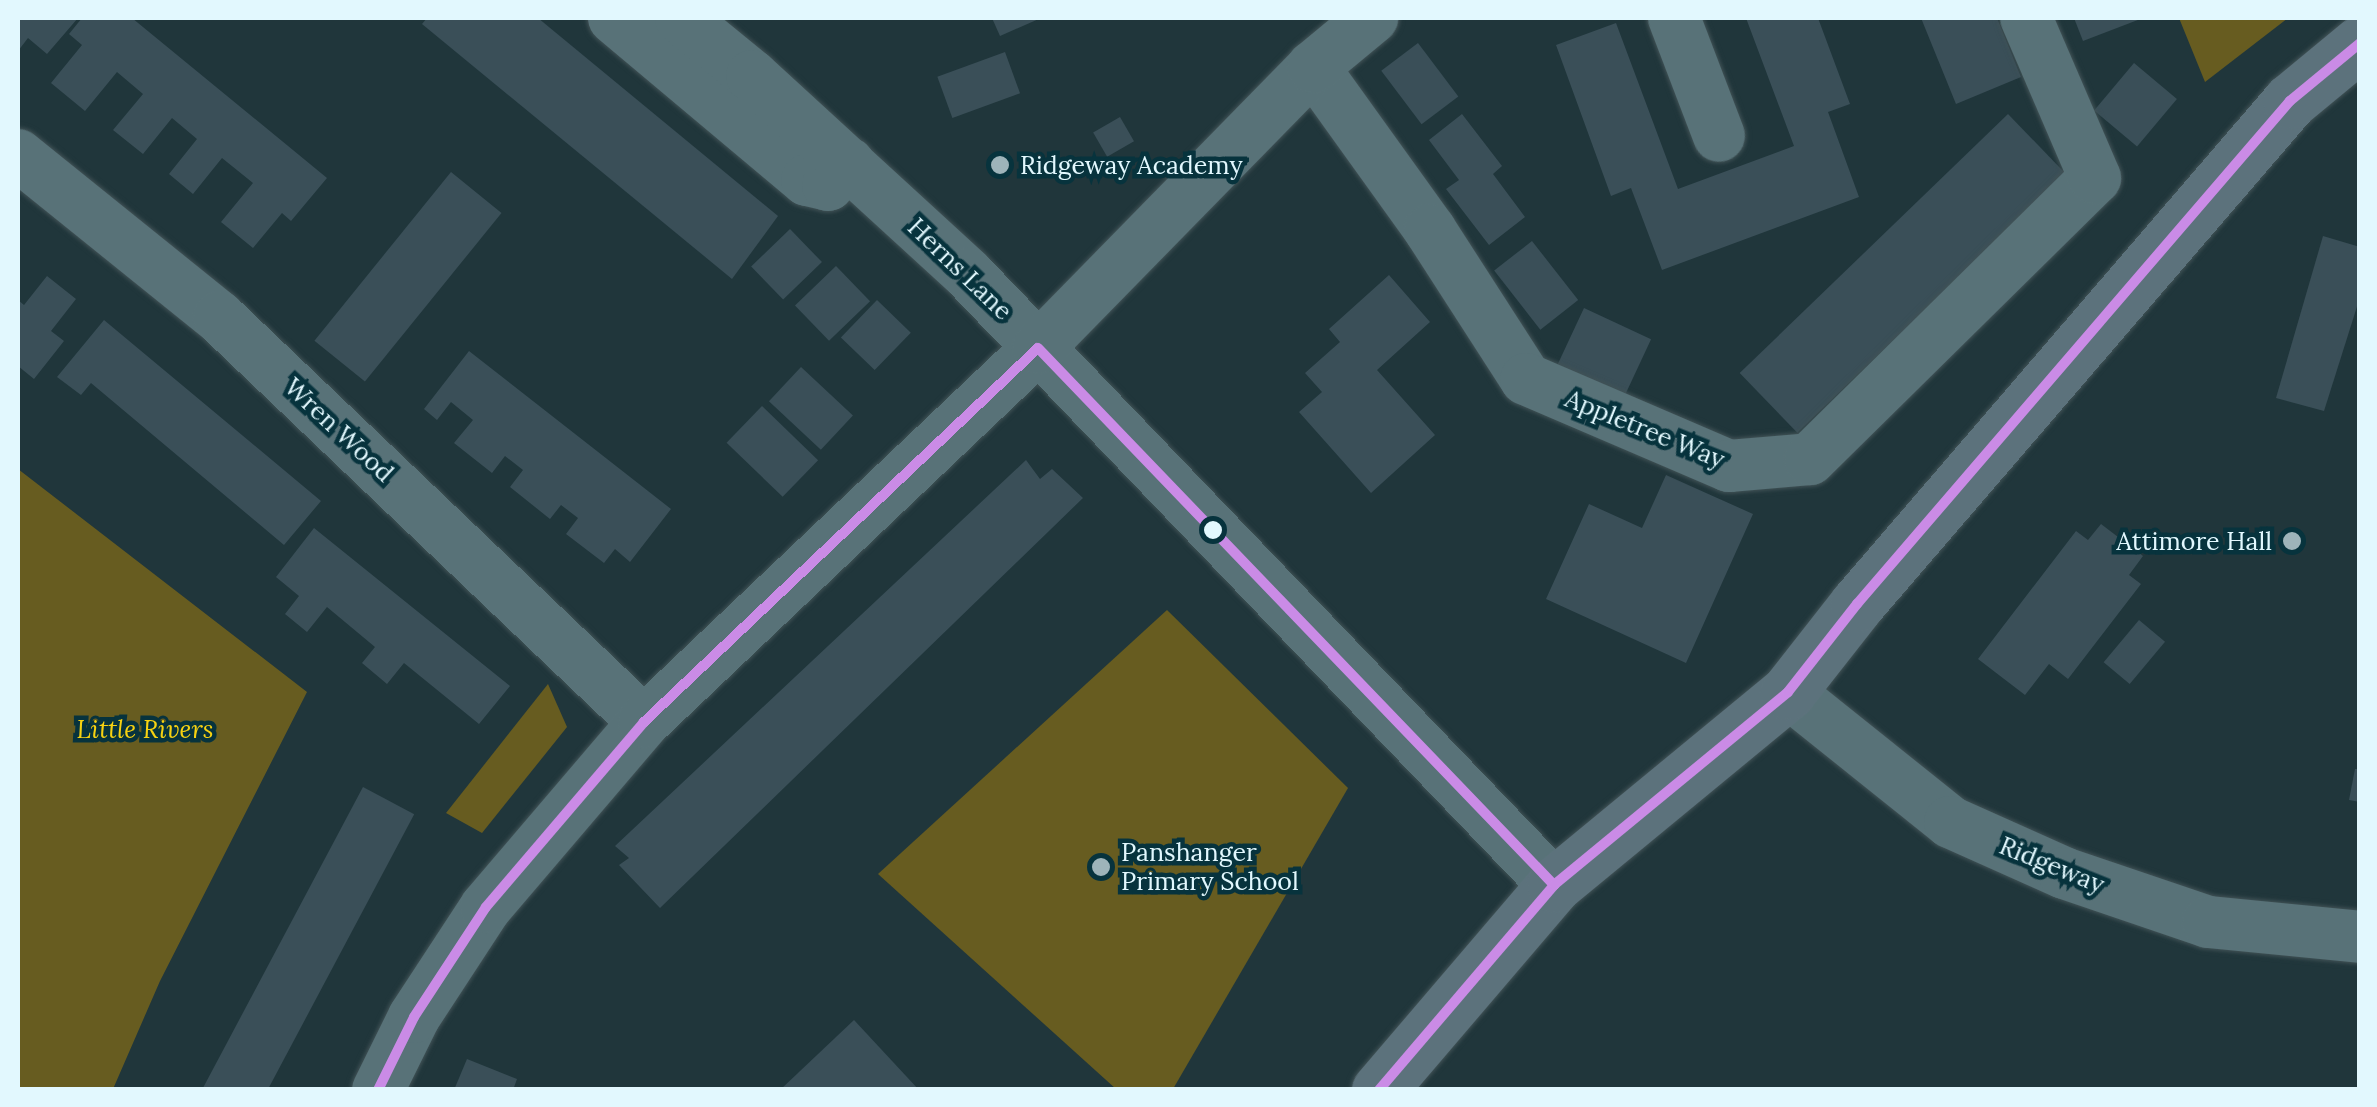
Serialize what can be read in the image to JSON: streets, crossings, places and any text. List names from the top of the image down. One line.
{"streets":{"street":["Herns Lane","Appletree Way","Wren Wood","Ridgeway"]},"parks":["Little Rivers"],"places":["Ridgeway Academy","Attimore Hall","Panshanger Primary School"]}
